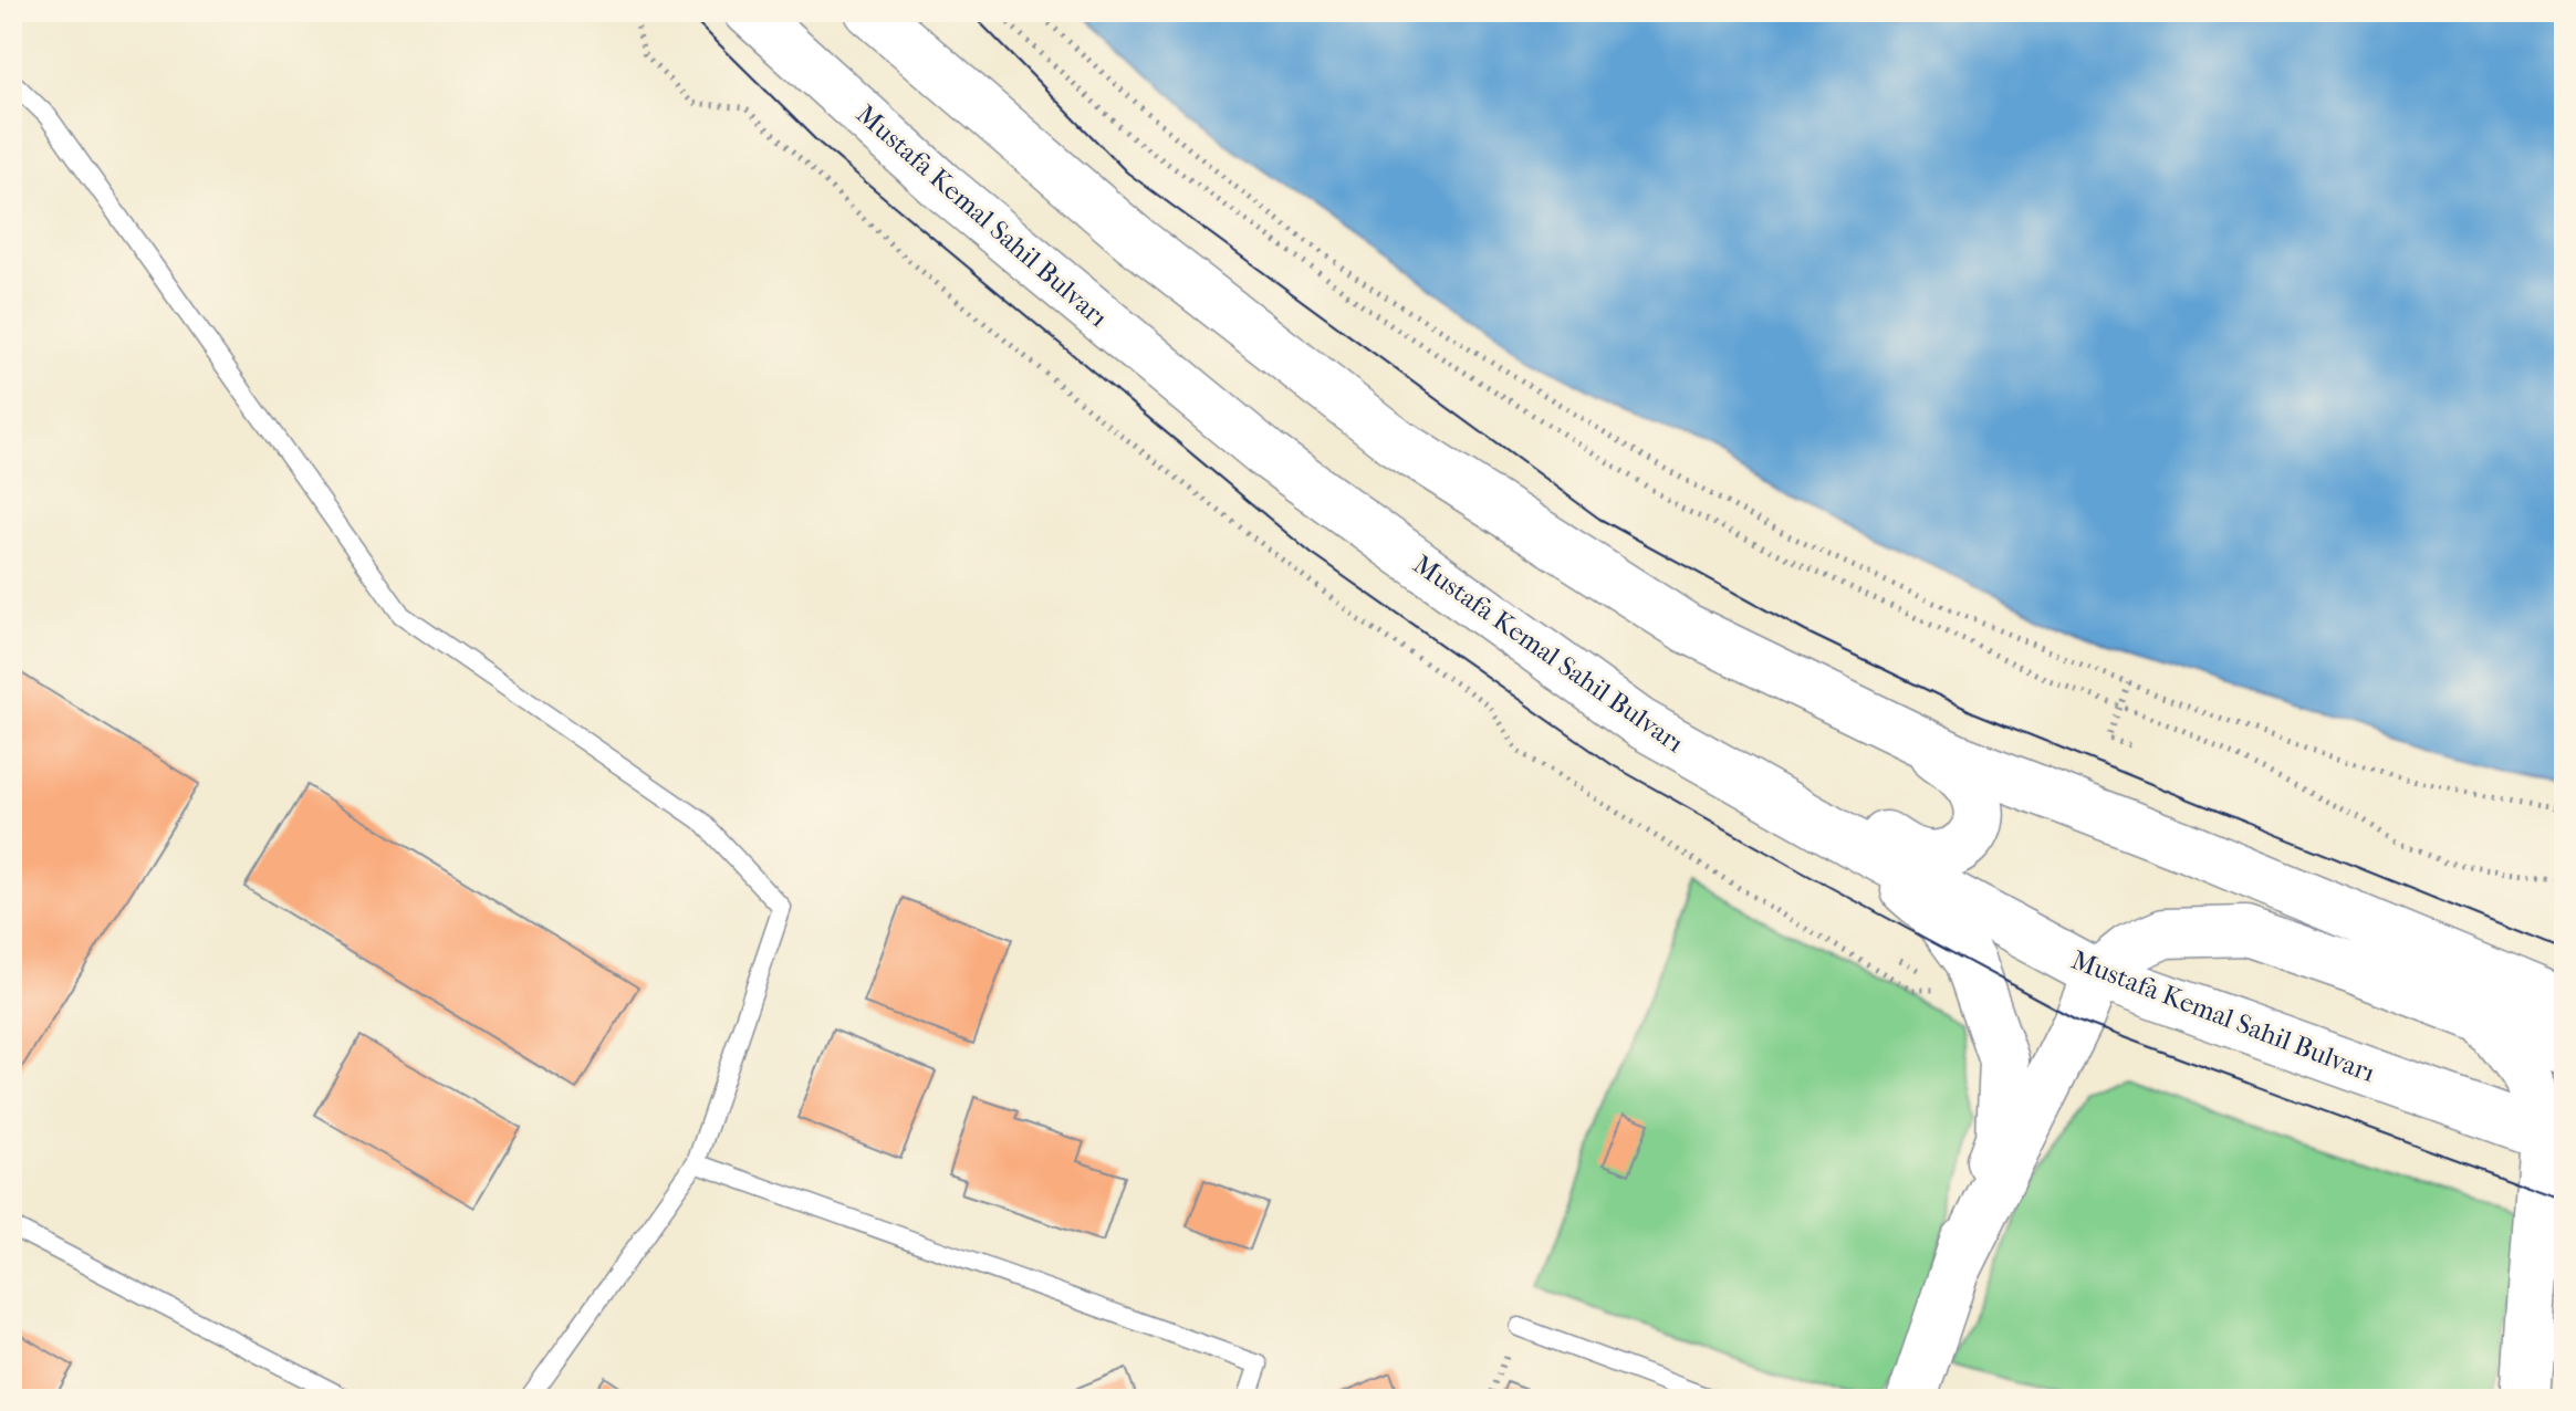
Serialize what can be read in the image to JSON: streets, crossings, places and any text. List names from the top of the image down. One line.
{"streets":{"main road":["Mustafa Kemal Sahil Bulvarı"]}}
